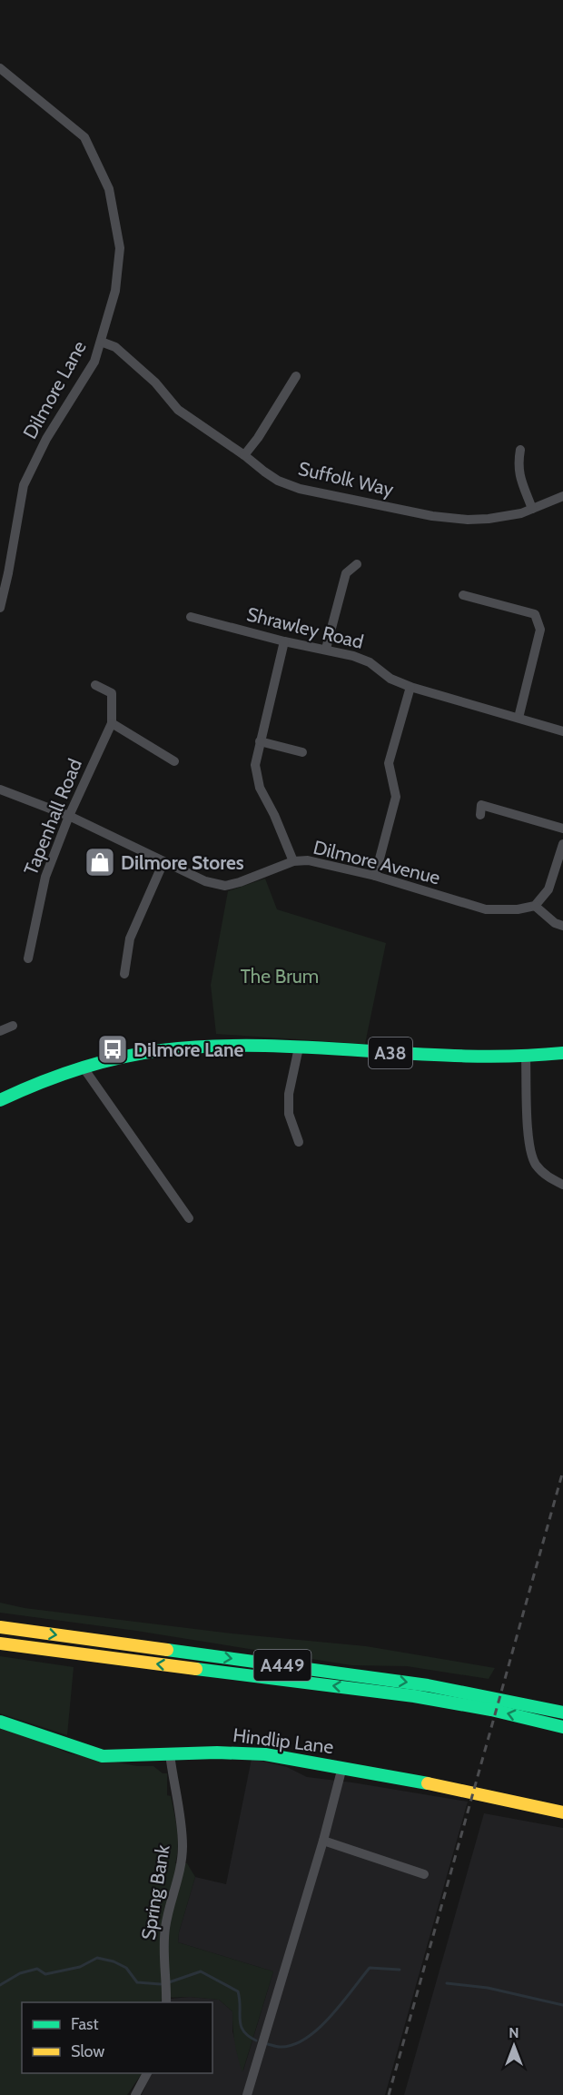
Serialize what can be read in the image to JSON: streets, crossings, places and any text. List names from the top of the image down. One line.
{"streets":{"main road":["A38","A449","Hindlip Lane"],"street":["Dilmore Lane","Suffolk Way","Shrawley Road","Tapenhall Road","Dilmore Avenue","Spring Bank"]},"crossings":[["Dilmore Lane","Suffolk Way"],["Tapenhall Road","Dilmore Avenue"],["Hindlip Lane","Spring Bank"]],"parks":["The Brum"],"places":{"shop":["Dilmore Stores"],"bus stop":["Dilmore Lane"]},"legend":["Fast","Slow"],"north":"top"}
